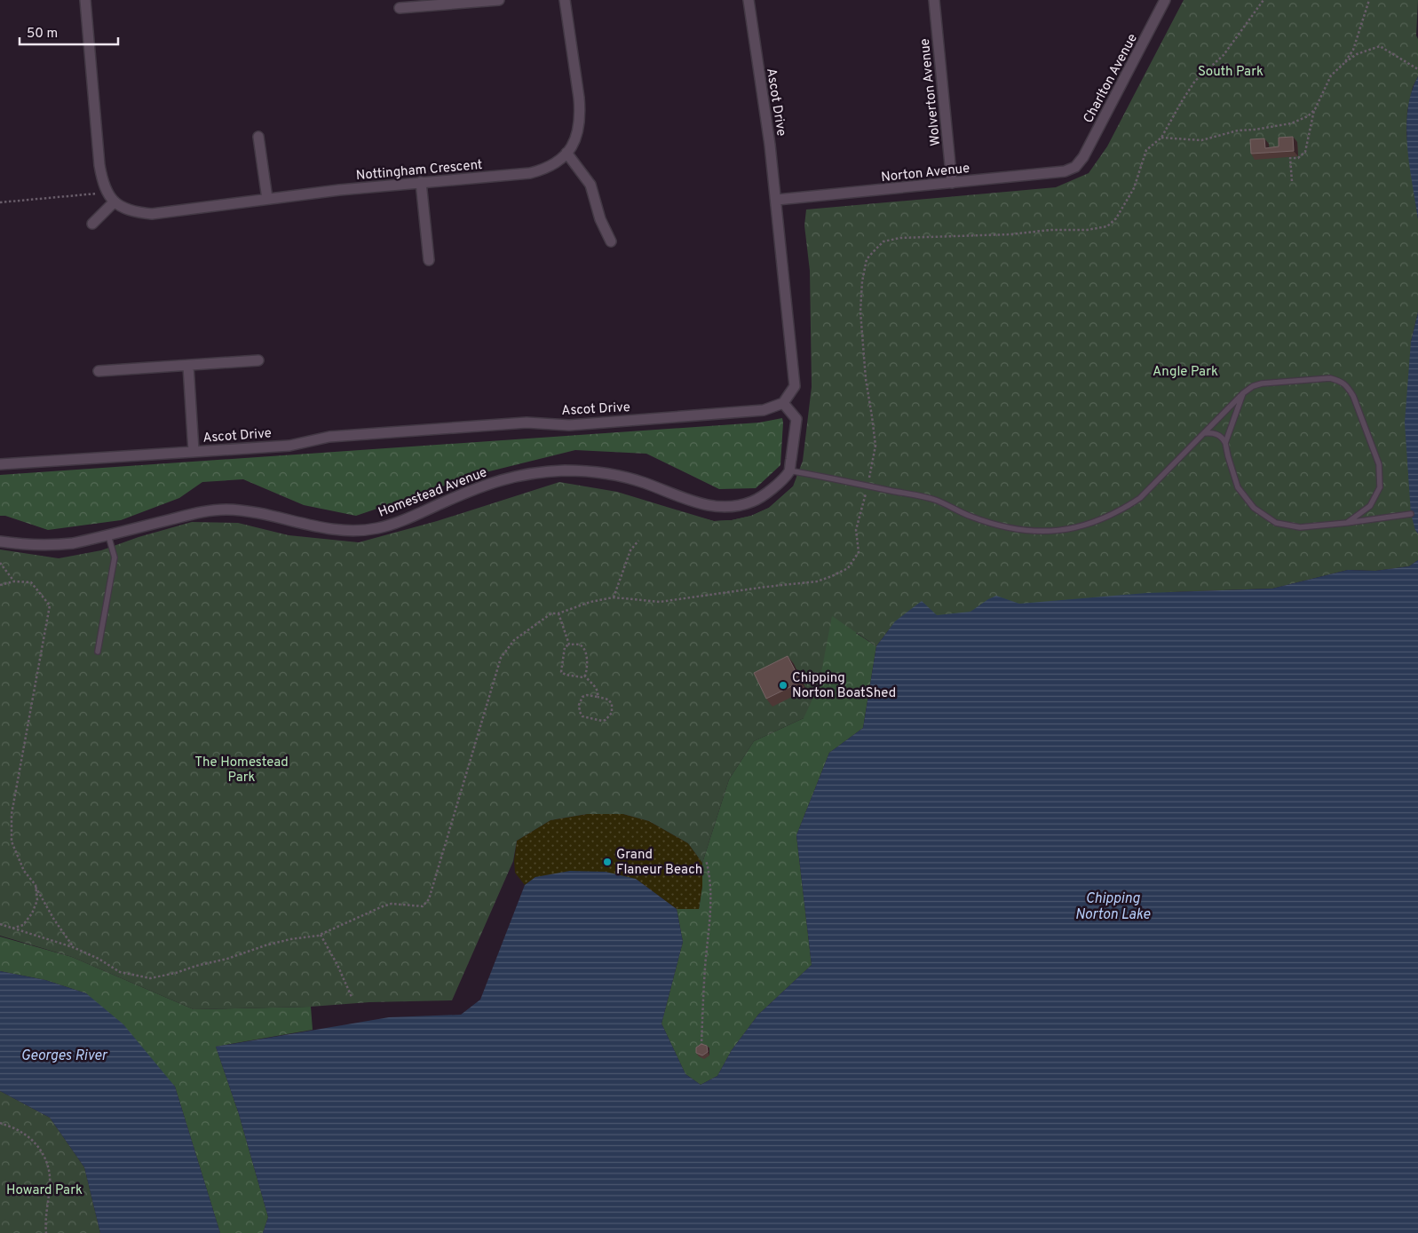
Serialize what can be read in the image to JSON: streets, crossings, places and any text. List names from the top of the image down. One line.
{"streets":{"street":["Charlton Avenue","Wolverton Avenue","Ascot Drive","Nottingham Crescent","Norton Avenue","Homestead Avenue"]},"crossings":[["Charlton Avenue","Norton Avenue"],["Wolverton Avenue","Norton Avenue"],["Ascot Drive","Norton Avenue"]],"water":["Chipping Norton Lake","Georges River"],"parks":["South Park","Angle Park","The Homestead Park","Howard Park"],"places":["Chipping Norton BoatShed","Grand Flaneur Beach"],"scale_bar":"50 m"}
